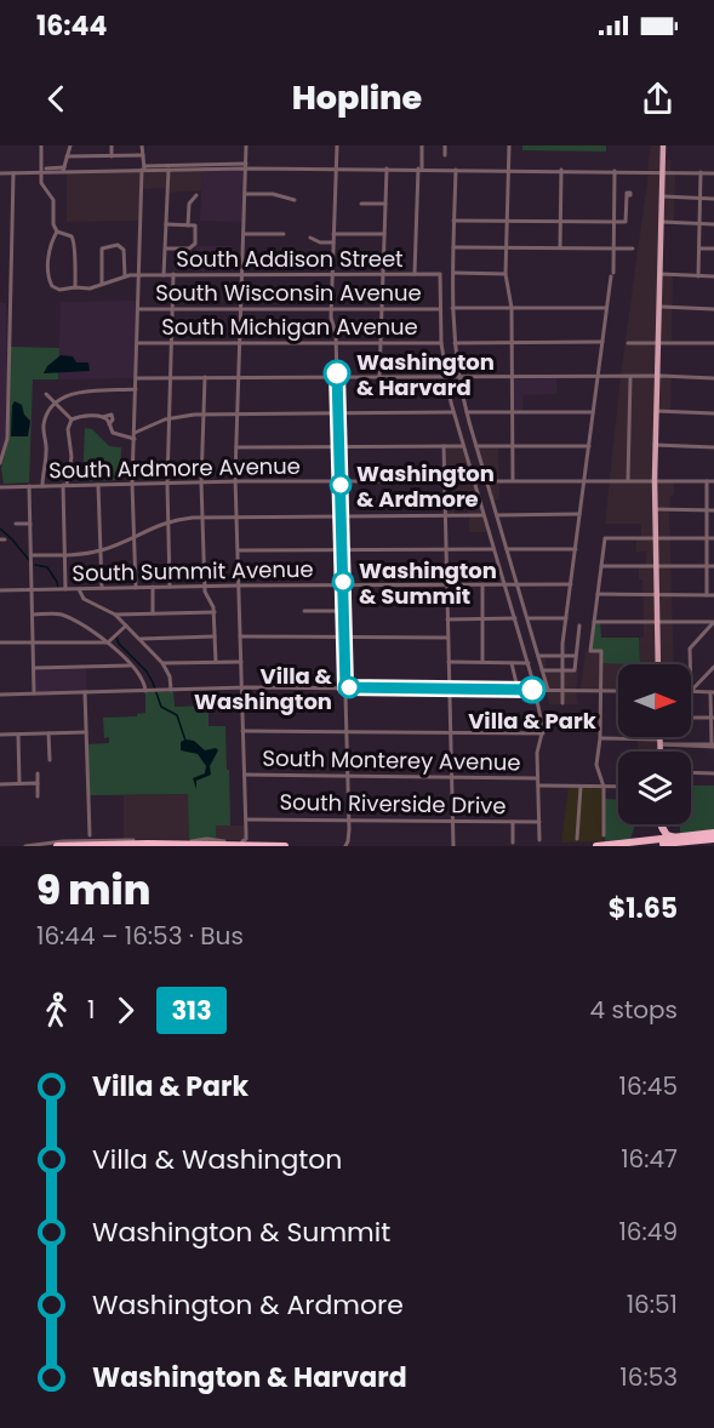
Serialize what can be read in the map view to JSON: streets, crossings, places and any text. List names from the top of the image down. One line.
{"streets":{"street":["South Addison Street","South Wisconsin Avenue","South Michigan Avenue","South Ardmore Avenue","South Summit Avenue","South Monterey Avenue","South Riverside Drive"]},"crossings":[["South Addison Street","South Wisconsin Avenue"]],"places":["Washington & Harvard","Washington & Ardmore","Washington & Summit","Villa & Washington","Villa & Park"],"lines":["bus line 313"],"north":"right","page":{"status":"16:44","header":"Hopline","heading":["9 min","16:44 – 16:53 · Bus","$1.65"],"legs":["1","313","4 stops"],"list":[{"name":"Villa & Park","value":"16:45"},{"name":"Villa & Washington","value":"16:47"},{"name":"Washington & Summit","value":"16:49"},{"name":"Washington & Ardmore","value":"16:51"},{"name":"Washington & Harvard","value":"16:53"}]}}
